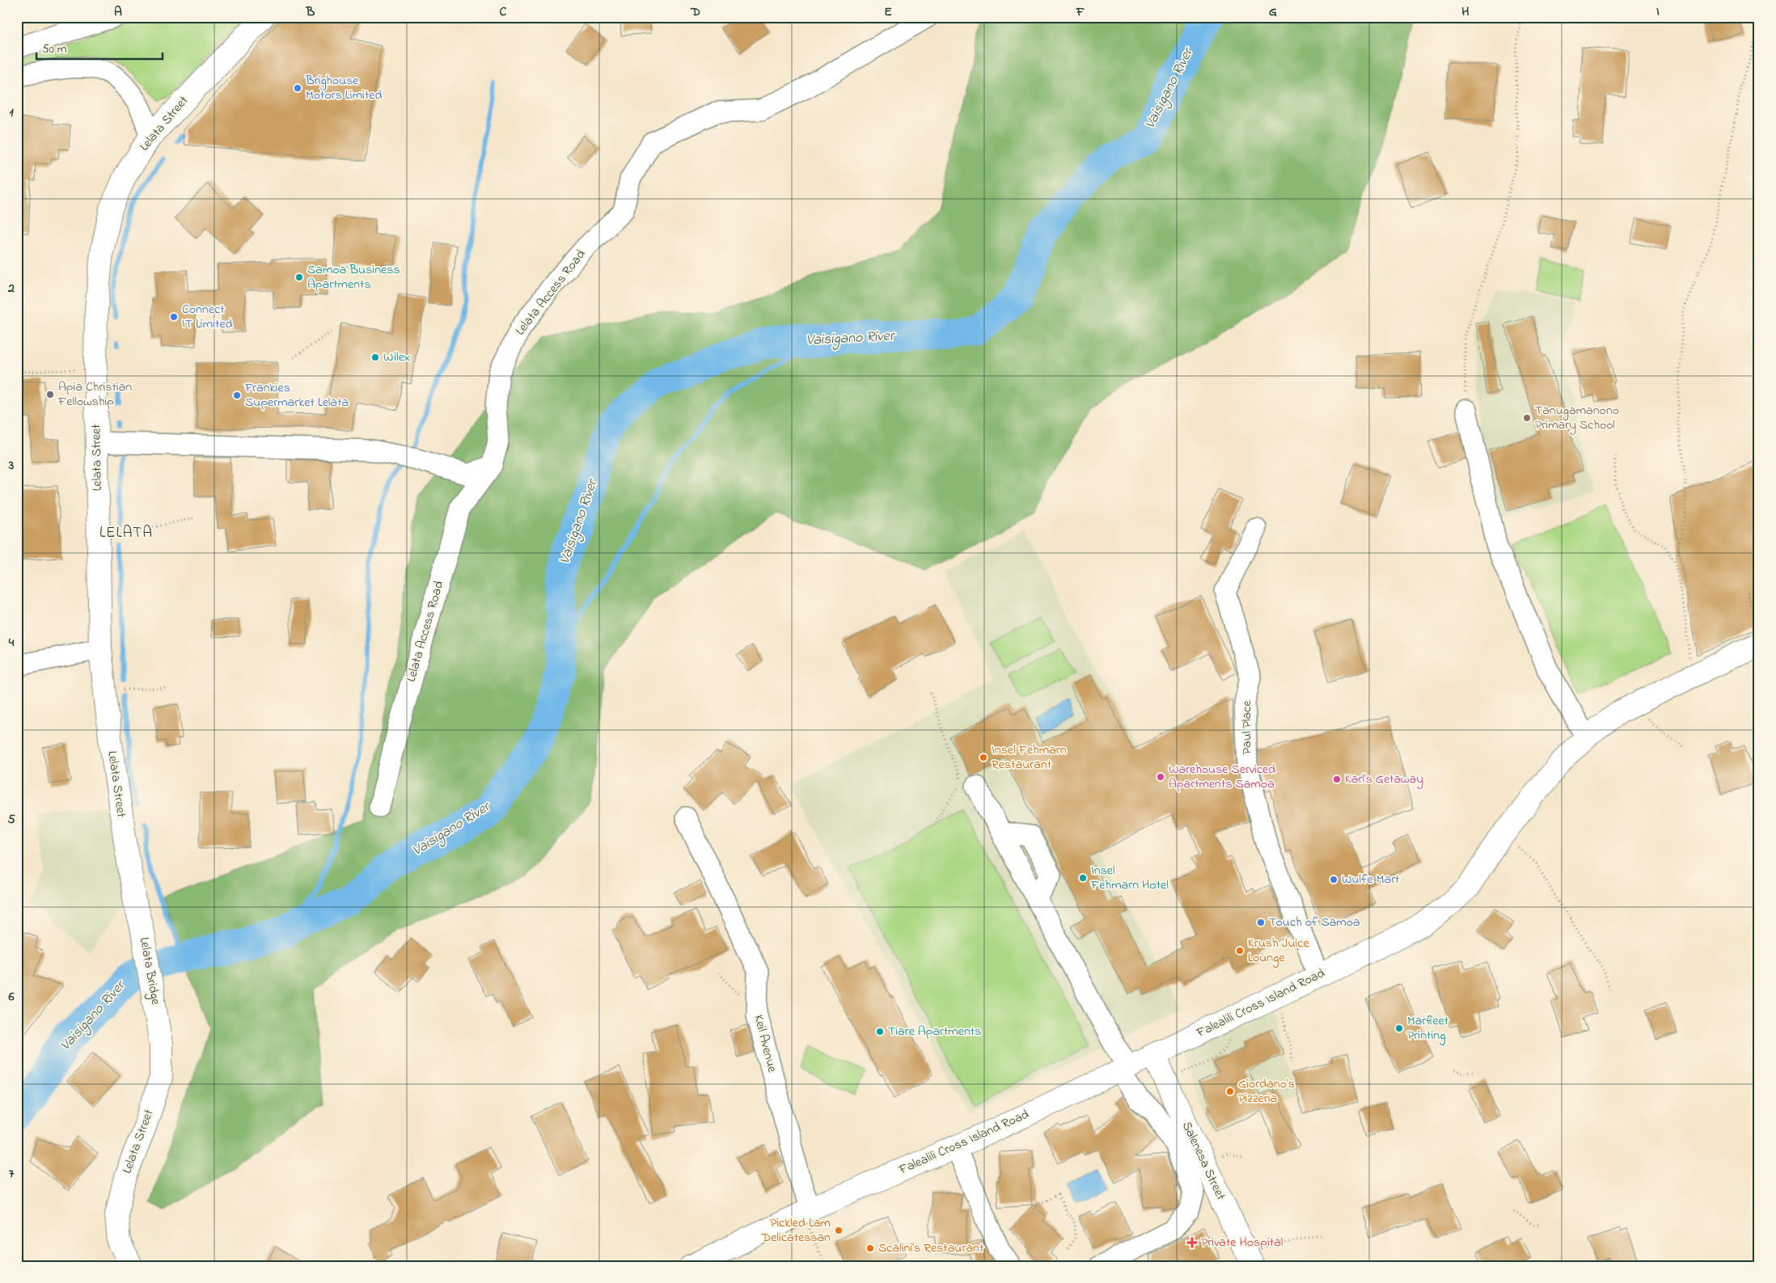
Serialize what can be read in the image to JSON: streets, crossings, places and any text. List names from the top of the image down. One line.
{"streets":{"main road":["Lelata Street","Lelata Bridge","Falealili Cross Island Road","Salenesa Street"],"street":["Lelata Access Road","Paul Place","Keil Avenue"]},"crossings":[["Lelata Street","Lelata Bridge"],["Paul Place","Falealili Cross Island Road"],["Falealili Cross Island Road","Keil Avenue"],["Falealili Cross Island Road","Salenesa Street"]],"districts":["LELATA"],"water":["Vaisigano River"],"places":{"other":["Brighouse Motors Limited","Samoa Business Apartments","Connect IT Limited","Wilex","Apia Christian Fellowship","Frankies Supermarket Lelata","Tanugamanono Primary School","Insel Fehmarn Restaurant","Warehouse Serviced Apartments Samoa","Karl's Getaway","Insel Fehmarn Hotel","Wulfe Mart","Touch of Samoa","Krush Juice Lounge","Marfleet Printing","Tiare Apartments","Giordano's Pizzeria","Pickled Lam Delicatessan","Scalini's Restaurant"],"health":["Private Hospital"]},"scale_bar":"50 m","grid":{"columns":["A","B","C","D","E","F","G","H","I"],"rows":["1","2","3","4","5","6","7"]}}
